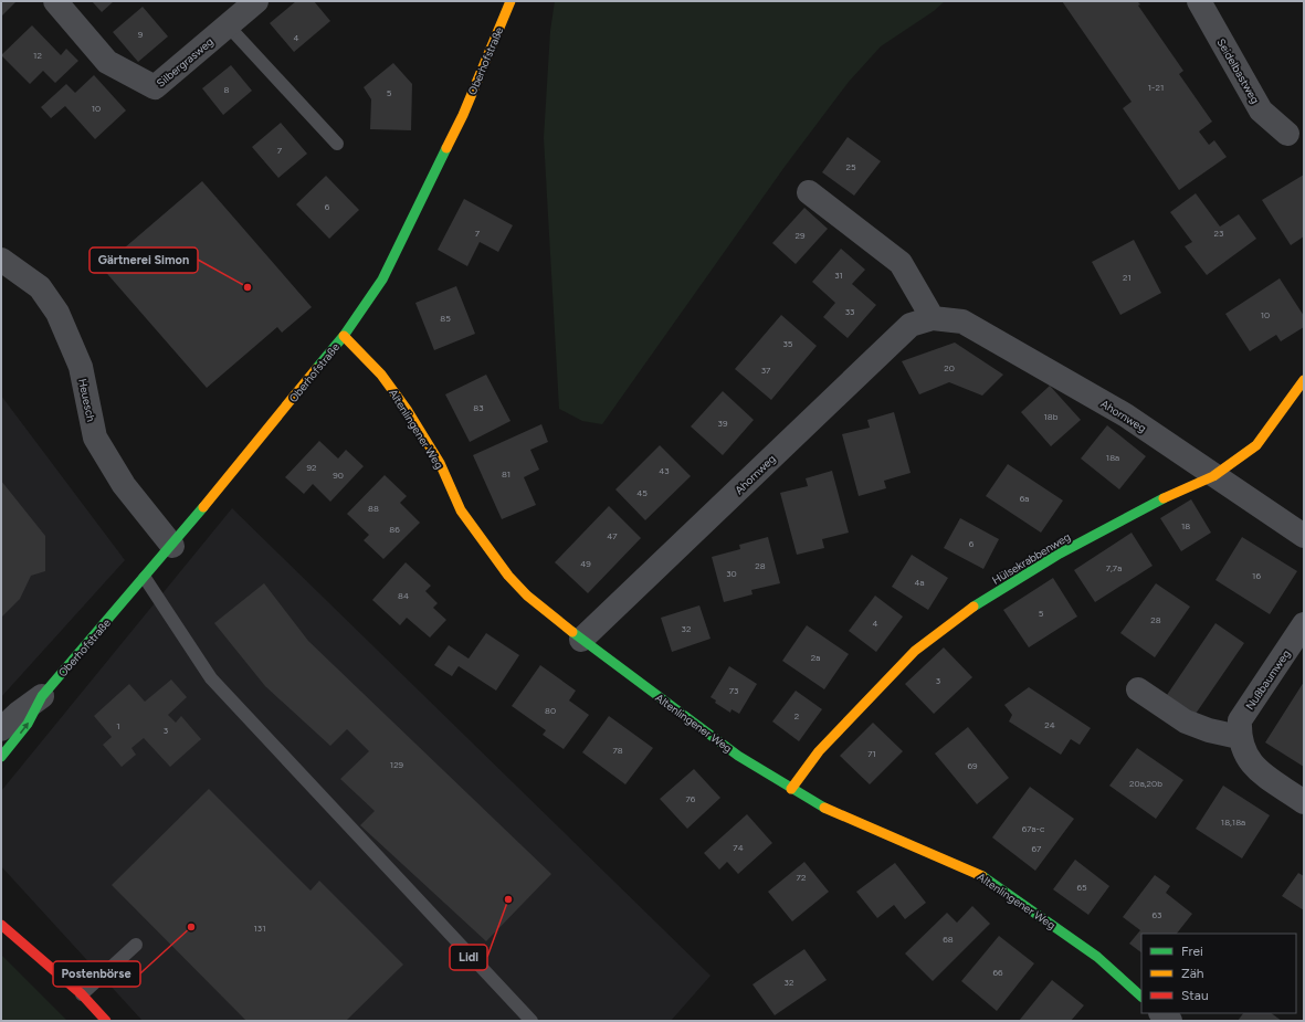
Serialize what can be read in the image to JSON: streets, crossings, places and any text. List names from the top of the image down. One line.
{"streets":{"street":["Oberhofstraße","Silbergrasweg","Seidelbastweg","Heuesch","Ahornweg","Altenlingener Weg","Hülsekrabbenweg","Nußbaumweg"]},"crossings":[["Oberhofstraße","Heuesch"],["Oberhofstraße","Altenlingener Weg"],["Ahornweg","Altenlingener Weg"],["Ahornweg","Hülsekrabbenweg"],["Altenlingener Weg","Hülsekrabbenweg"]],"places":["Gärtnerei Simon","Lidl","Postenbörse"],"house_numbers":["9","4","12","1-21","8","5","10","7","25","6","7","23","29","31","21","33","10","85","35","20","37","83","18b","39","18a","92","43","81","90","45","6a","88","18","86","47","6","49","28","7,7a","30","16","4a","84","5","28","4","32","2a","3","73","80","2","24","1","3","78","71","129","69","20a,20b","76","18,18a","67a-c","74","67","72","65","63","131","68","66","32"],"legend":["Frei","Zäh","Stau"]}
